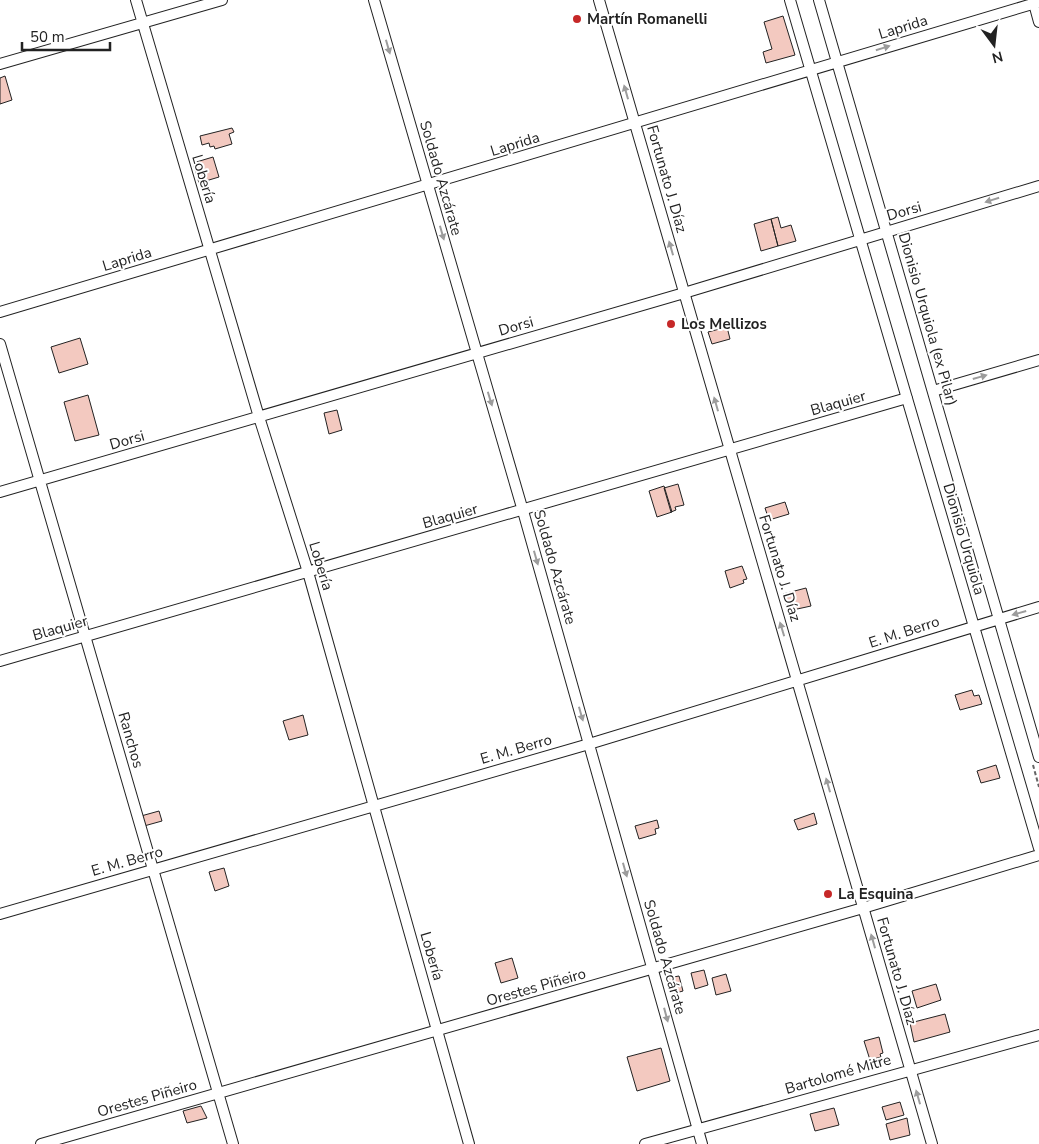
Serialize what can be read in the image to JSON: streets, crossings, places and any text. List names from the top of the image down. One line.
{"streets":{"street":["Laprida","Soldado Azcárate","Lobería","Fortunato J. Díaz","Dorsi","Dionisio Urquiola (ex Pilar)","Blaquier","Dionisio Urquiola","E. M. Berro","Ranchos","Orestes Piñeiro","Bartolomé Mitre"]},"crossings":[["Laprida","Soldado Azcárate"],["Laprida","Lobería"],["Laprida","Fortunato J. Díaz"],["Laprida","Dionisio Urquiola (ex Pilar)"],["Soldado Azcárate","Dorsi"],["Soldado Azcárate","Blaquier"],["Soldado Azcárate","E. M. Berro"],["Soldado Azcárate","Orestes Piñeiro"],["Soldado Azcárate","Bartolomé Mitre"],["Lobería","Dorsi"],["Lobería","Blaquier"],["Lobería","E. M. Berro"],["Lobería","Orestes Piñeiro"],["Fortunato J. Díaz","Dorsi"],["Fortunato J. Díaz","Blaquier"],["Fortunato J. Díaz","E. M. Berro"],["Fortunato J. Díaz","Orestes Piñeiro"],["Fortunato J. Díaz","Bartolomé Mitre"],["Dorsi","Dionisio Urquiola (ex Pilar)"],["Dorsi","Dionisio Urquiola"],["Dorsi","Ranchos"],["Dionisio Urquiola (ex Pilar)","E. M. Berro"],["Blaquier","Dionisio Urquiola"],["Blaquier","Ranchos"],["Dionisio Urquiola","E. M. Berro"],["E. M. Berro","Ranchos"],["Ranchos","Orestes Piñeiro"]],"one_way":["Soldado Azcárate","Fortunato J. Díaz"],"places":["Martín Romanelli","Los Mellizos","La Esquina"],"scale_bar":"50 m","north":"bottom"}
